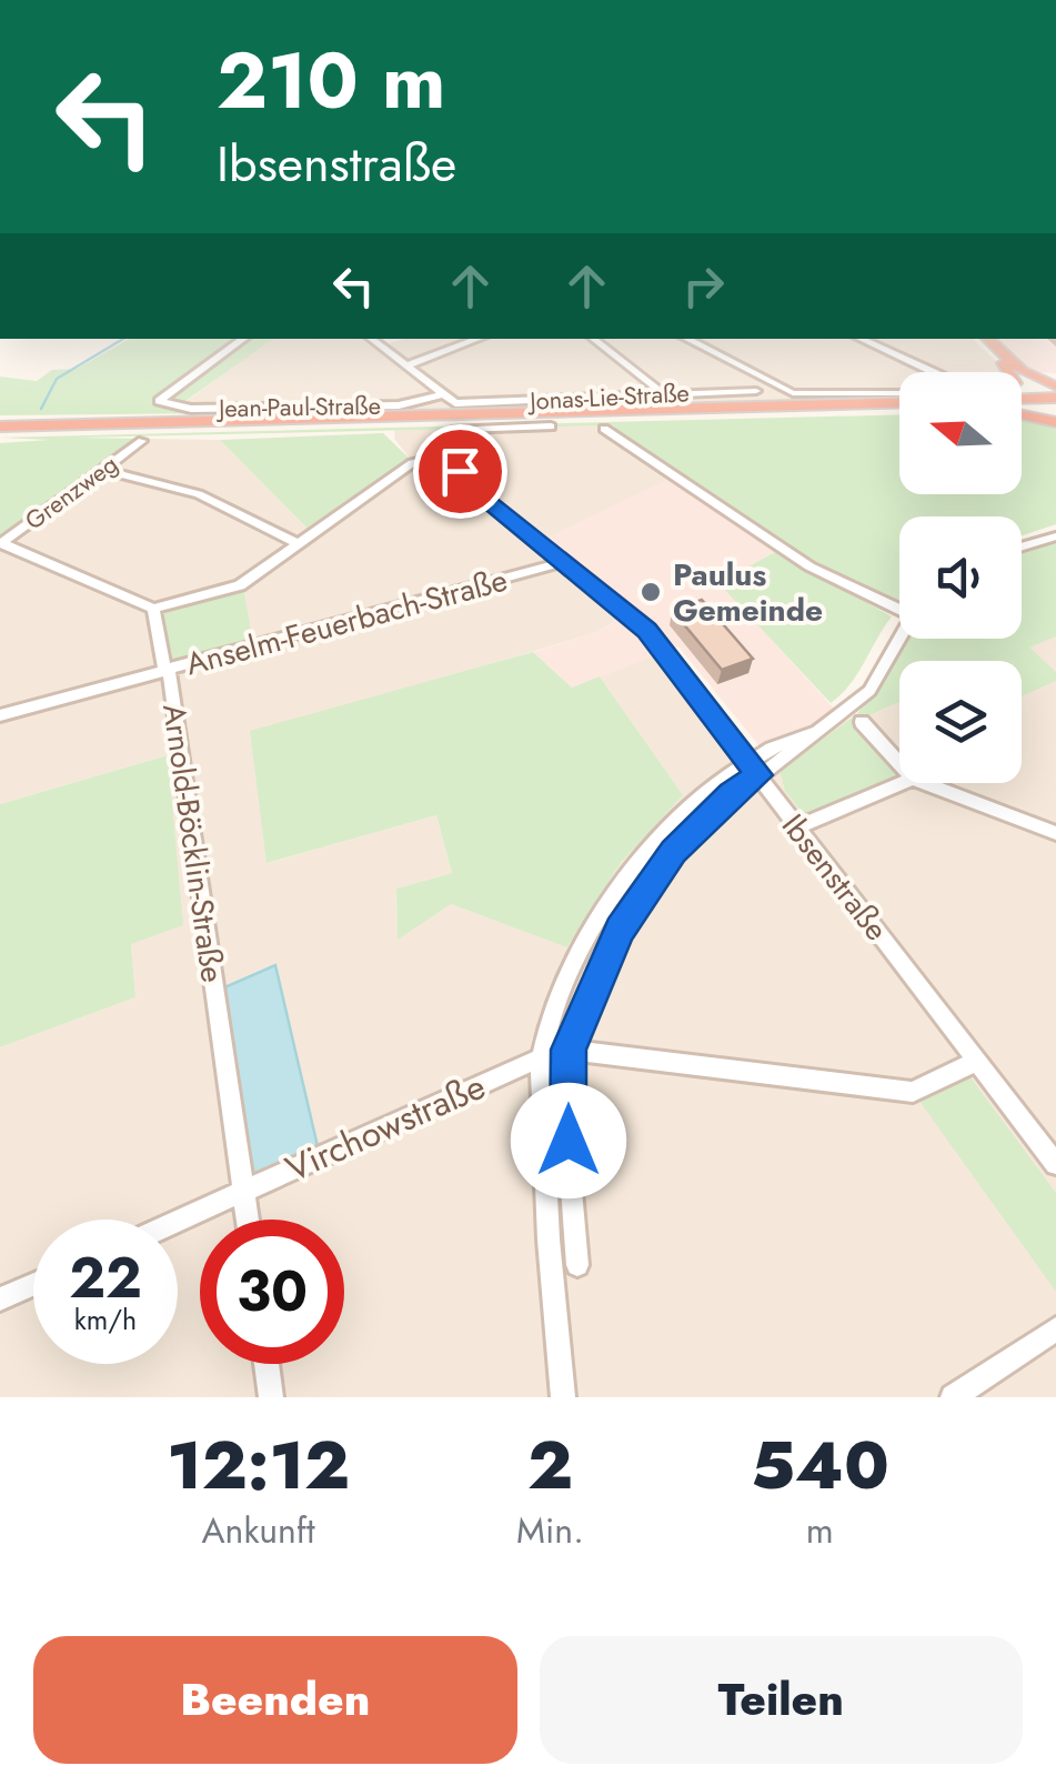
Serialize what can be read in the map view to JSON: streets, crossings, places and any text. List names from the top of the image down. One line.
{"streets":{"street":["Jonas-Lie-Straße","Jean-Paul-Straße","Grenzweg","Anselm-Feuerbach-Straße","Arnold-Böcklin-Straße","Ibsenstraße","Virchowstraße"]},"crossings":[["Jonas-Lie-Straße","Jean-Paul-Straße"],["Anselm-Feuerbach-Straße","Arnold-Böcklin-Straße"],["Anselm-Feuerbach-Straße","Ibsenstraße"],["Arnold-Böcklin-Straße","Virchowstraße"],["Ibsenstraße","Virchowstraße"]],"places":["Paulus Gemeinde"],"north":"left","page":{"turn":["210 m","Ibsenstraße"],"speed":"22 km/h","limit":"30","eta":["12:12","Ankunft","2","Min.","540","m"],"buttons":["Beenden","Teilen"]}}
